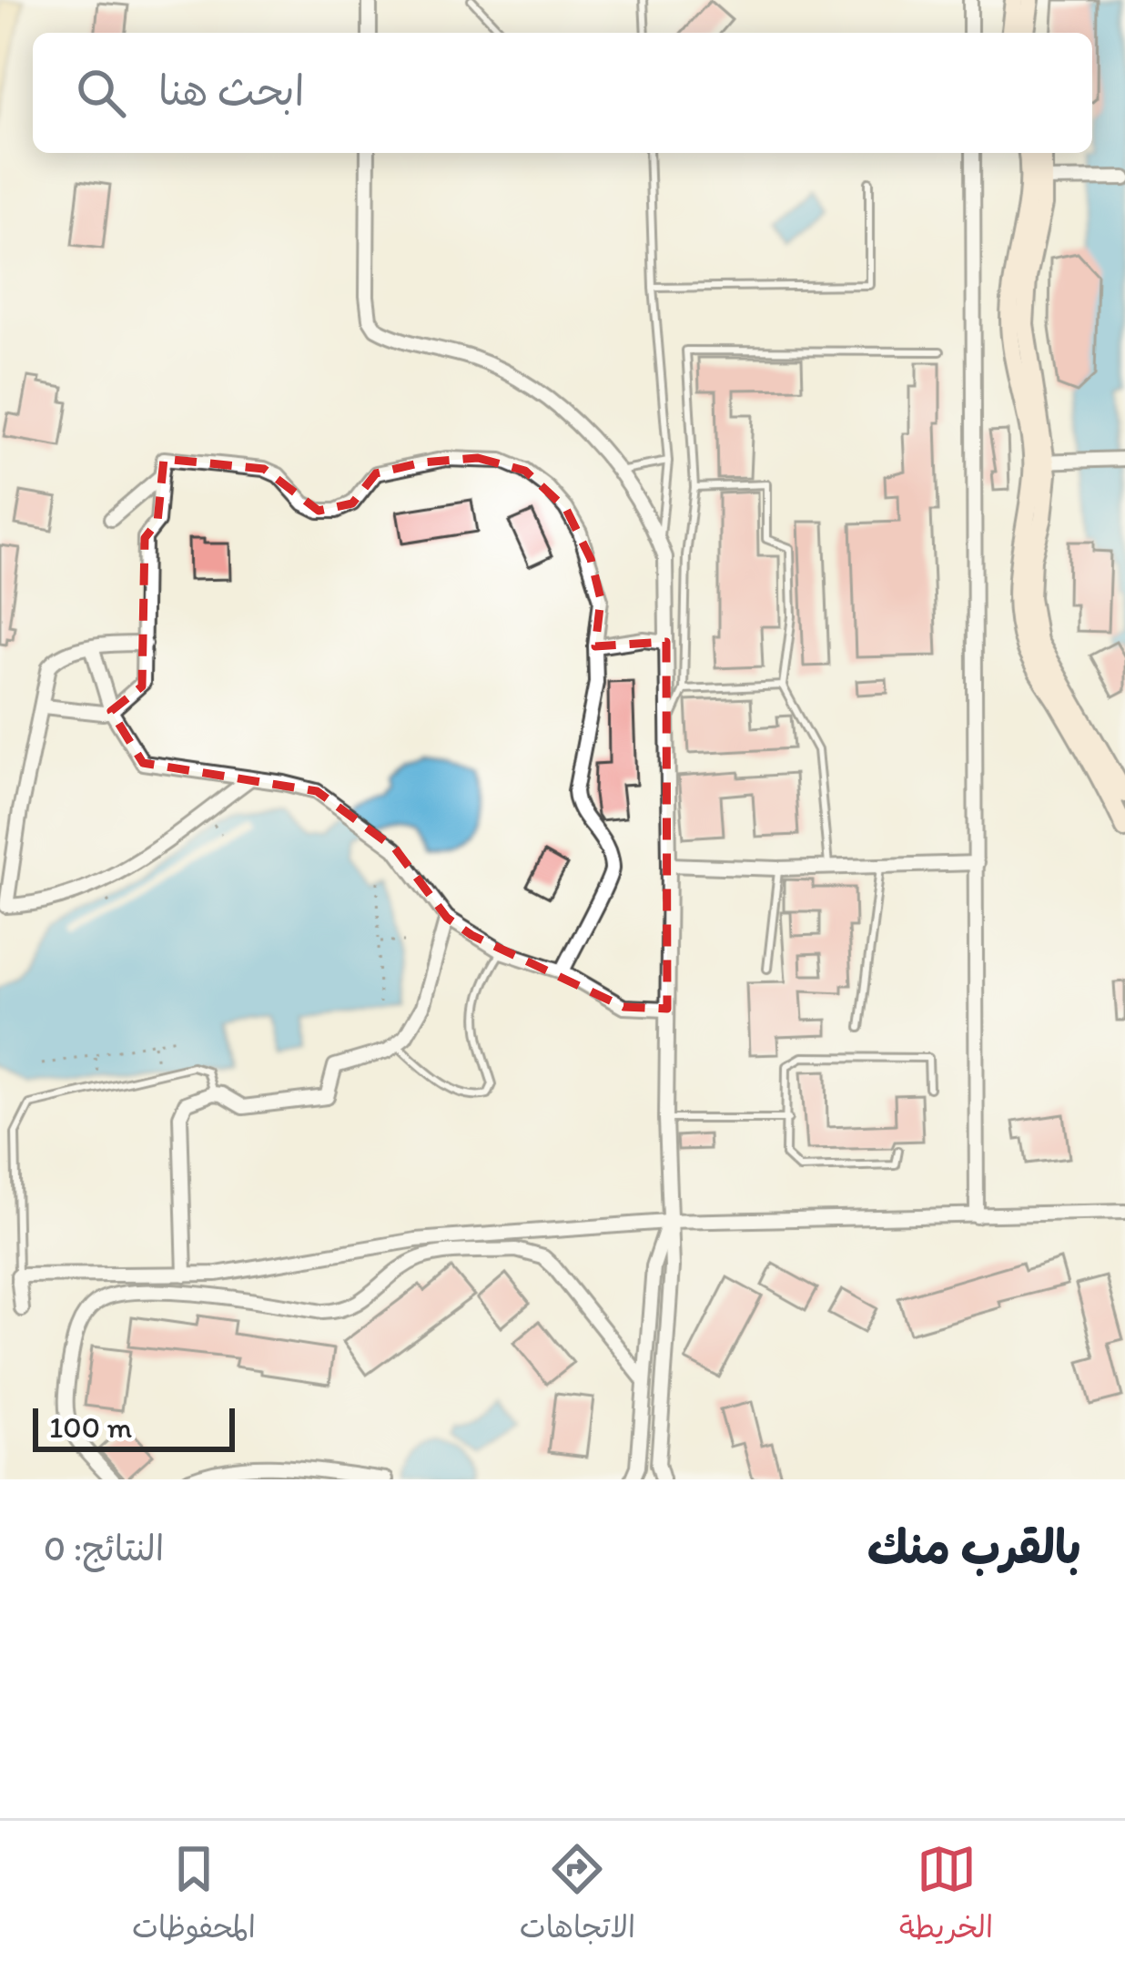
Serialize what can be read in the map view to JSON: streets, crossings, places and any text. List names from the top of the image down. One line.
{"scale_bar":"100 m","page":{"search":"ابحث هنا","scale":"100 m","heading":["بالقرب منك","النتائج: 0"],"nav":["الخريطة","الاتجاهات","المحفوظات"]}}
